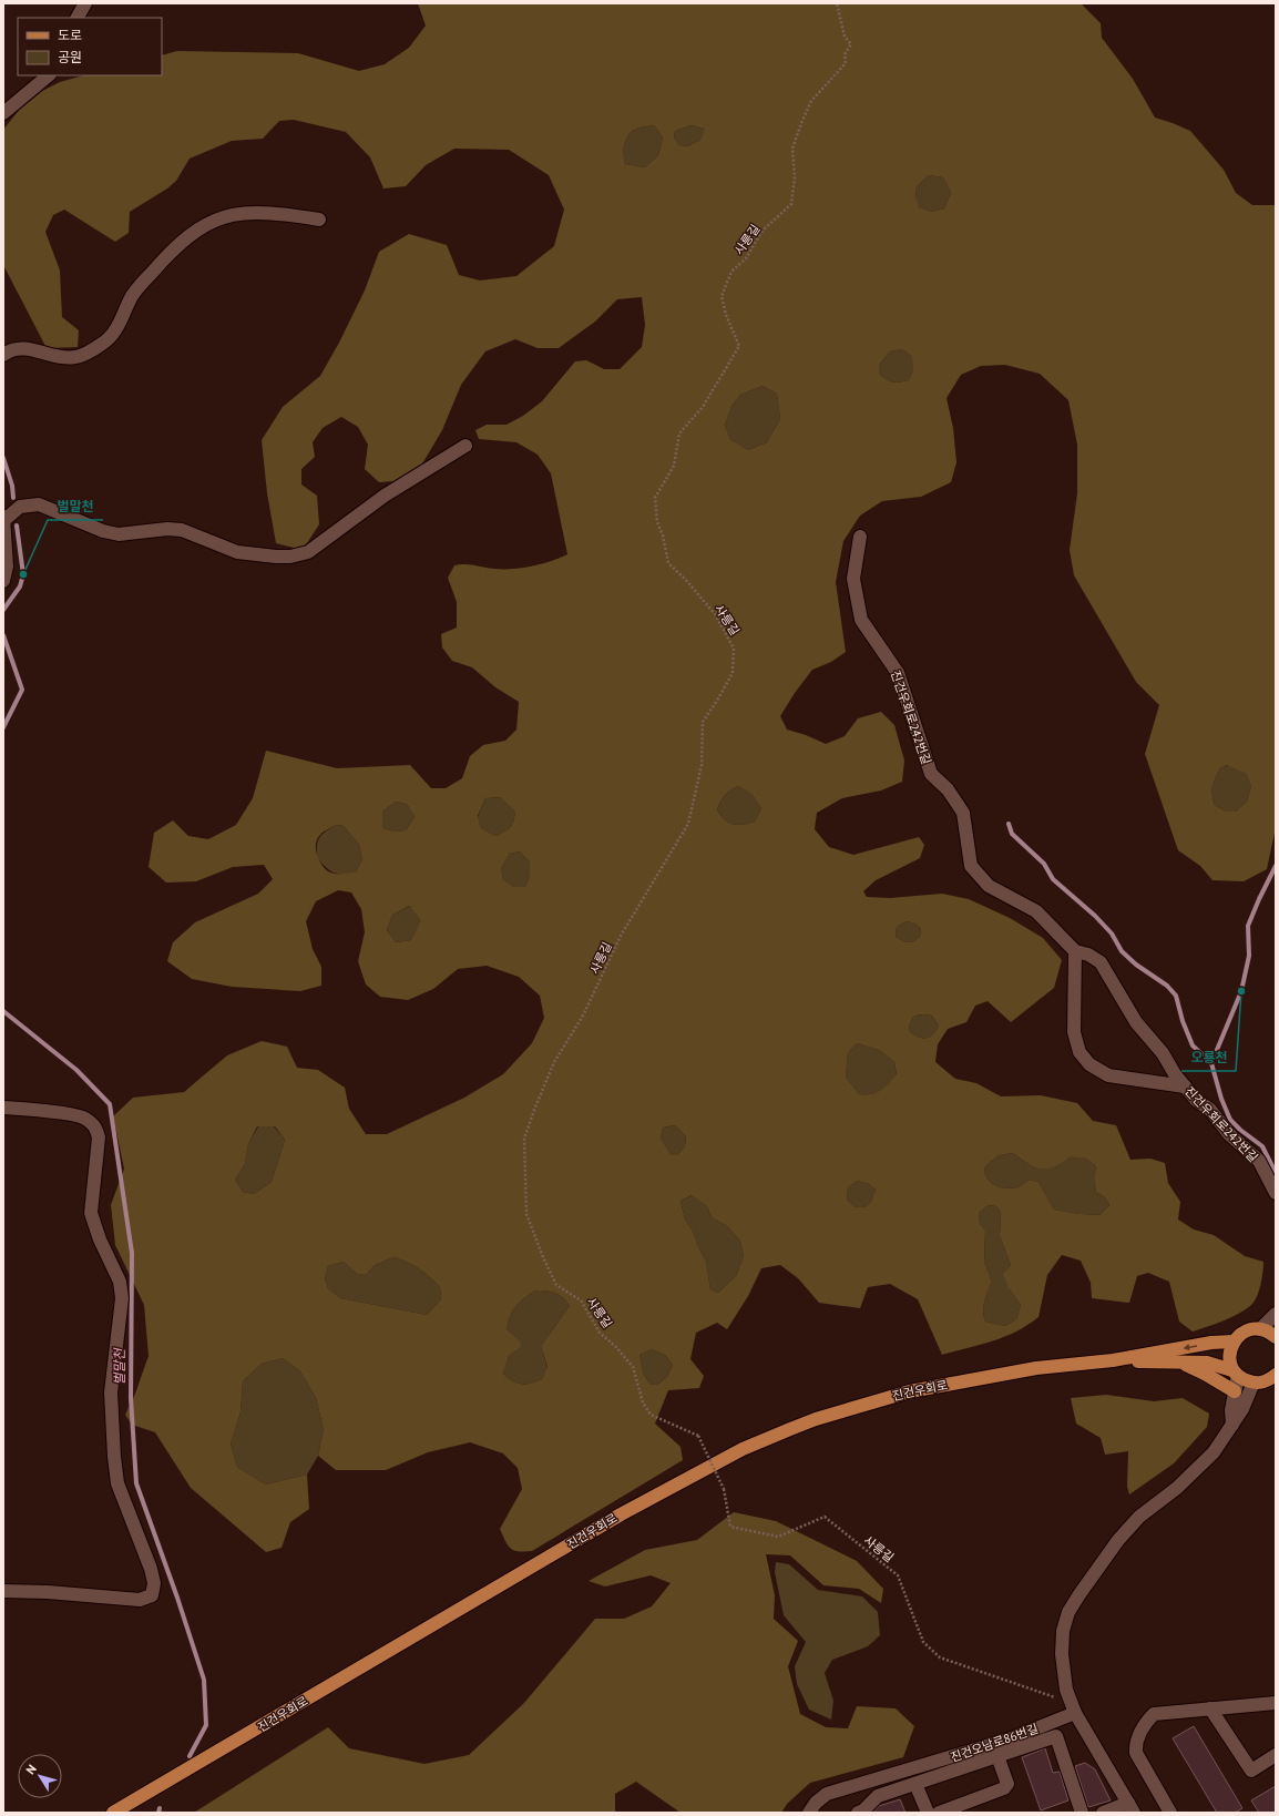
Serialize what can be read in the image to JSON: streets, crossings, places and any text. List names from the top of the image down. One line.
{"streets":{"main road":["진건우회로"],"street":["진건우회로242번길","진건오남로86번길"],"path":["사릉길"]},"crossings":[["사릉길","진건오남로86번길"]],"water":["벌말천"],"places":["벌말천","오룡천"],"legend":["도로","공원"],"north":"top left"}
